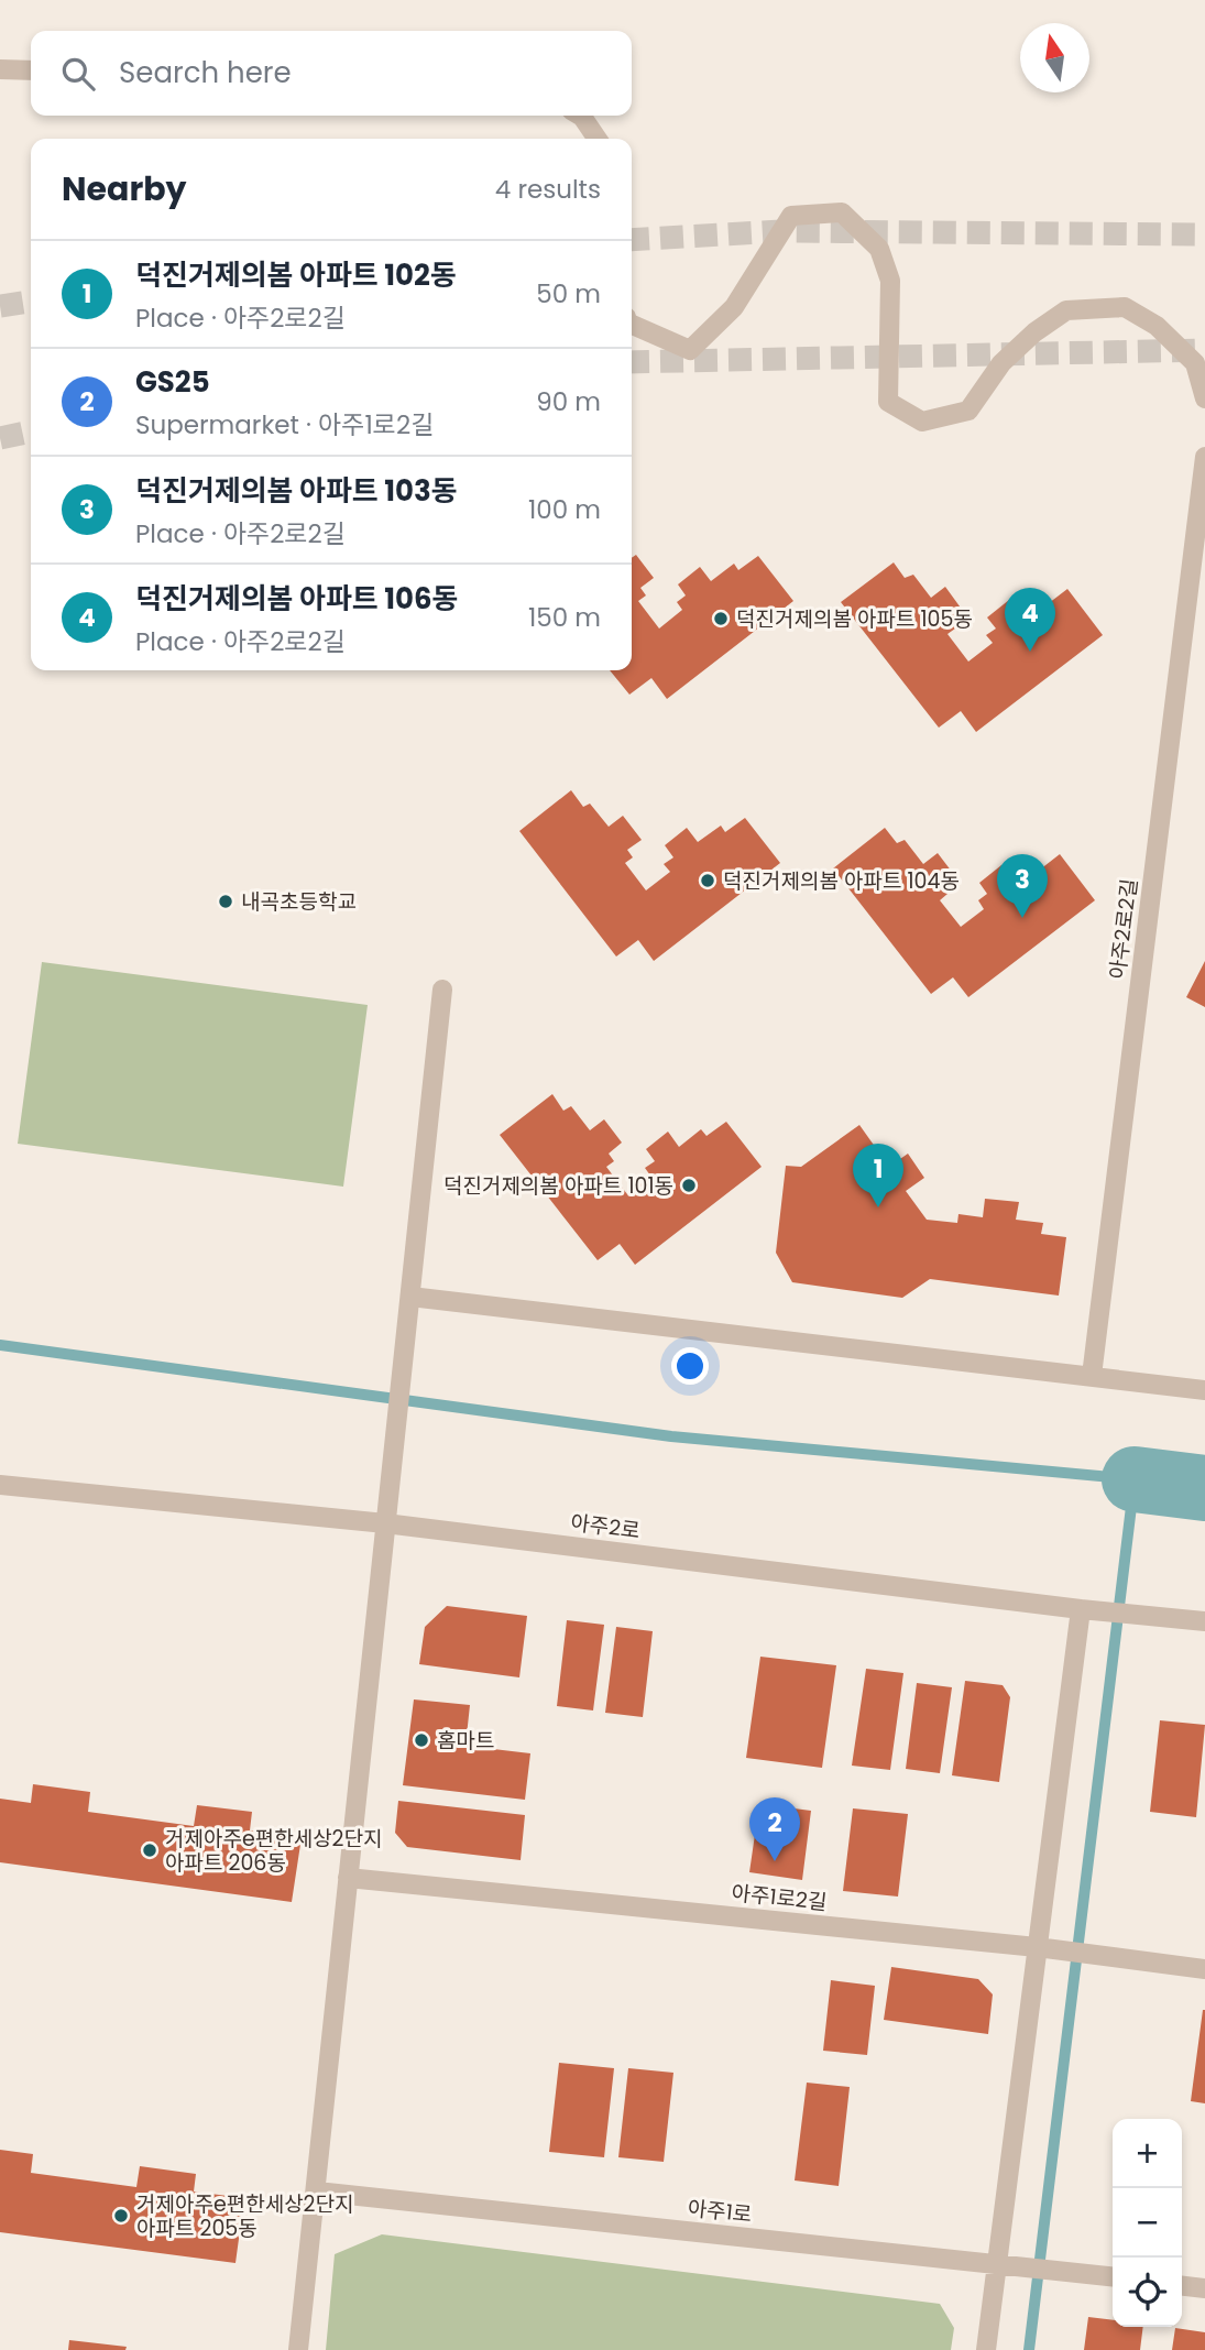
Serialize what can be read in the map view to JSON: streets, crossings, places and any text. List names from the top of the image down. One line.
{"streets":{"street":["아주2로2길","아주2로","아주1로2길","아주1로"]},"places":["덕진거제의봄 아파트 105동","덕진거제의봄 아파트 104동","내곡초등학교","덕진거제의봄 아파트 101동","홈마트","거제아주e편한세상2단지 아파트 206동","거제아주e편한세상2단지 아파트 205동"],"north":"top","page":{"search":"Search here","heading":["Nearby","4 results"],"list":[{"mark":"1","name":"덕진거제의봄 아파트 102동","note":"Place · 아주2로2길","value":"50 m"},{"mark":"2","name":"GS25","note":"Supermarket · 아주1로2길","value":"90 m"},{"mark":"3","name":"덕진거제의봄 아파트 103동","note":"Place · 아주2로2길","value":"100 m"},{"mark":"4","name":"덕진거제의봄 아파트 106동","note":"Place · 아주2로2길","value":"150 m"}],"pins":["4","3","1","2"],"map_buttons":["+","−"]}}
